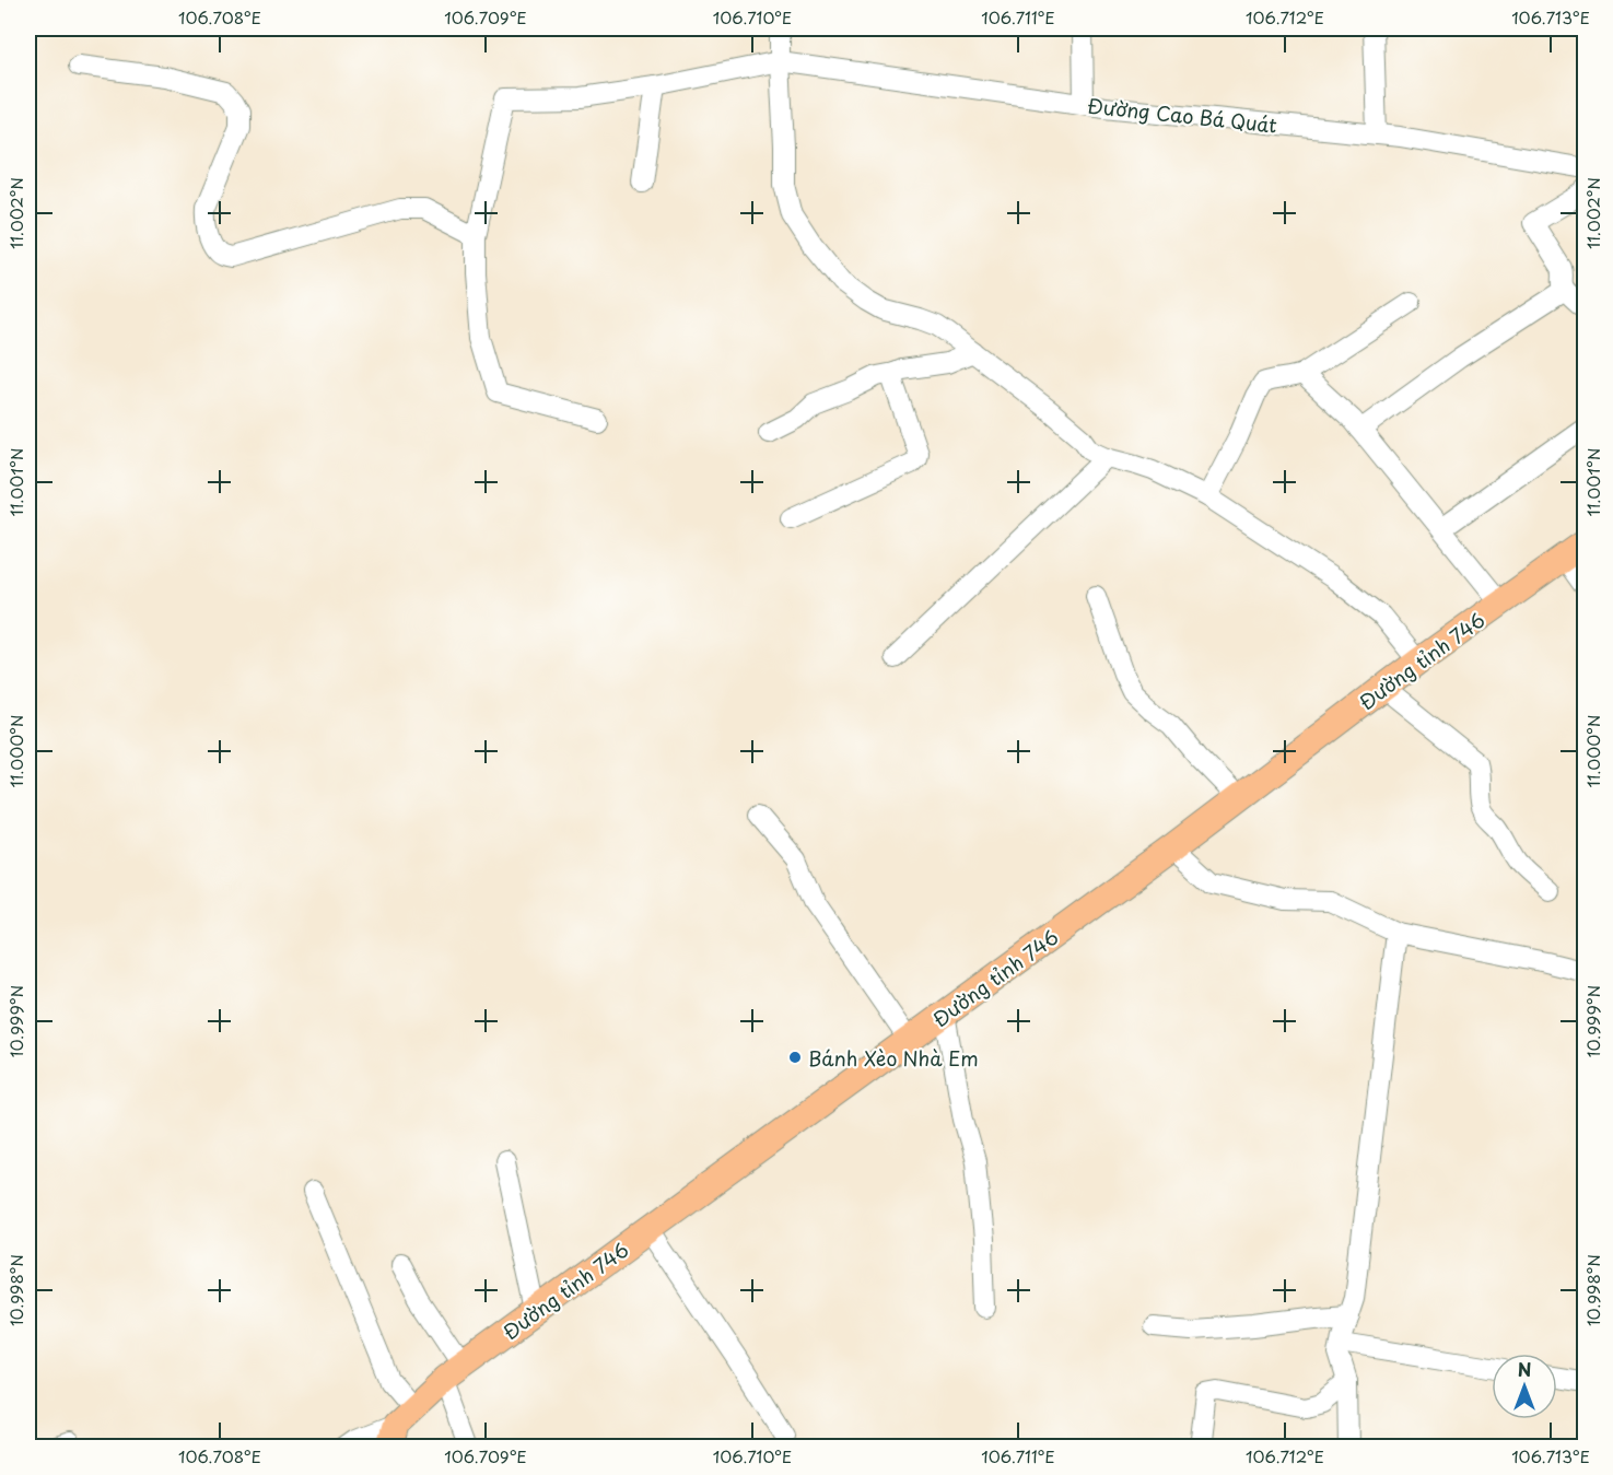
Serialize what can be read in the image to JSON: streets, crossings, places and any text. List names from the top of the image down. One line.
{"streets":{"main road":["Đường tỉnh 746"],"street":["Đường Cao Bá Quát"]},"places":["Bánh Xèo Nhà Em"],"north":"top","coordinates":["106.708°E","106.709°E","106.710°E","106.711°E","106.712°E","106.713°E","11.002°N","11.001°N","11.000°N","10.999°N","10.998°N"]}
